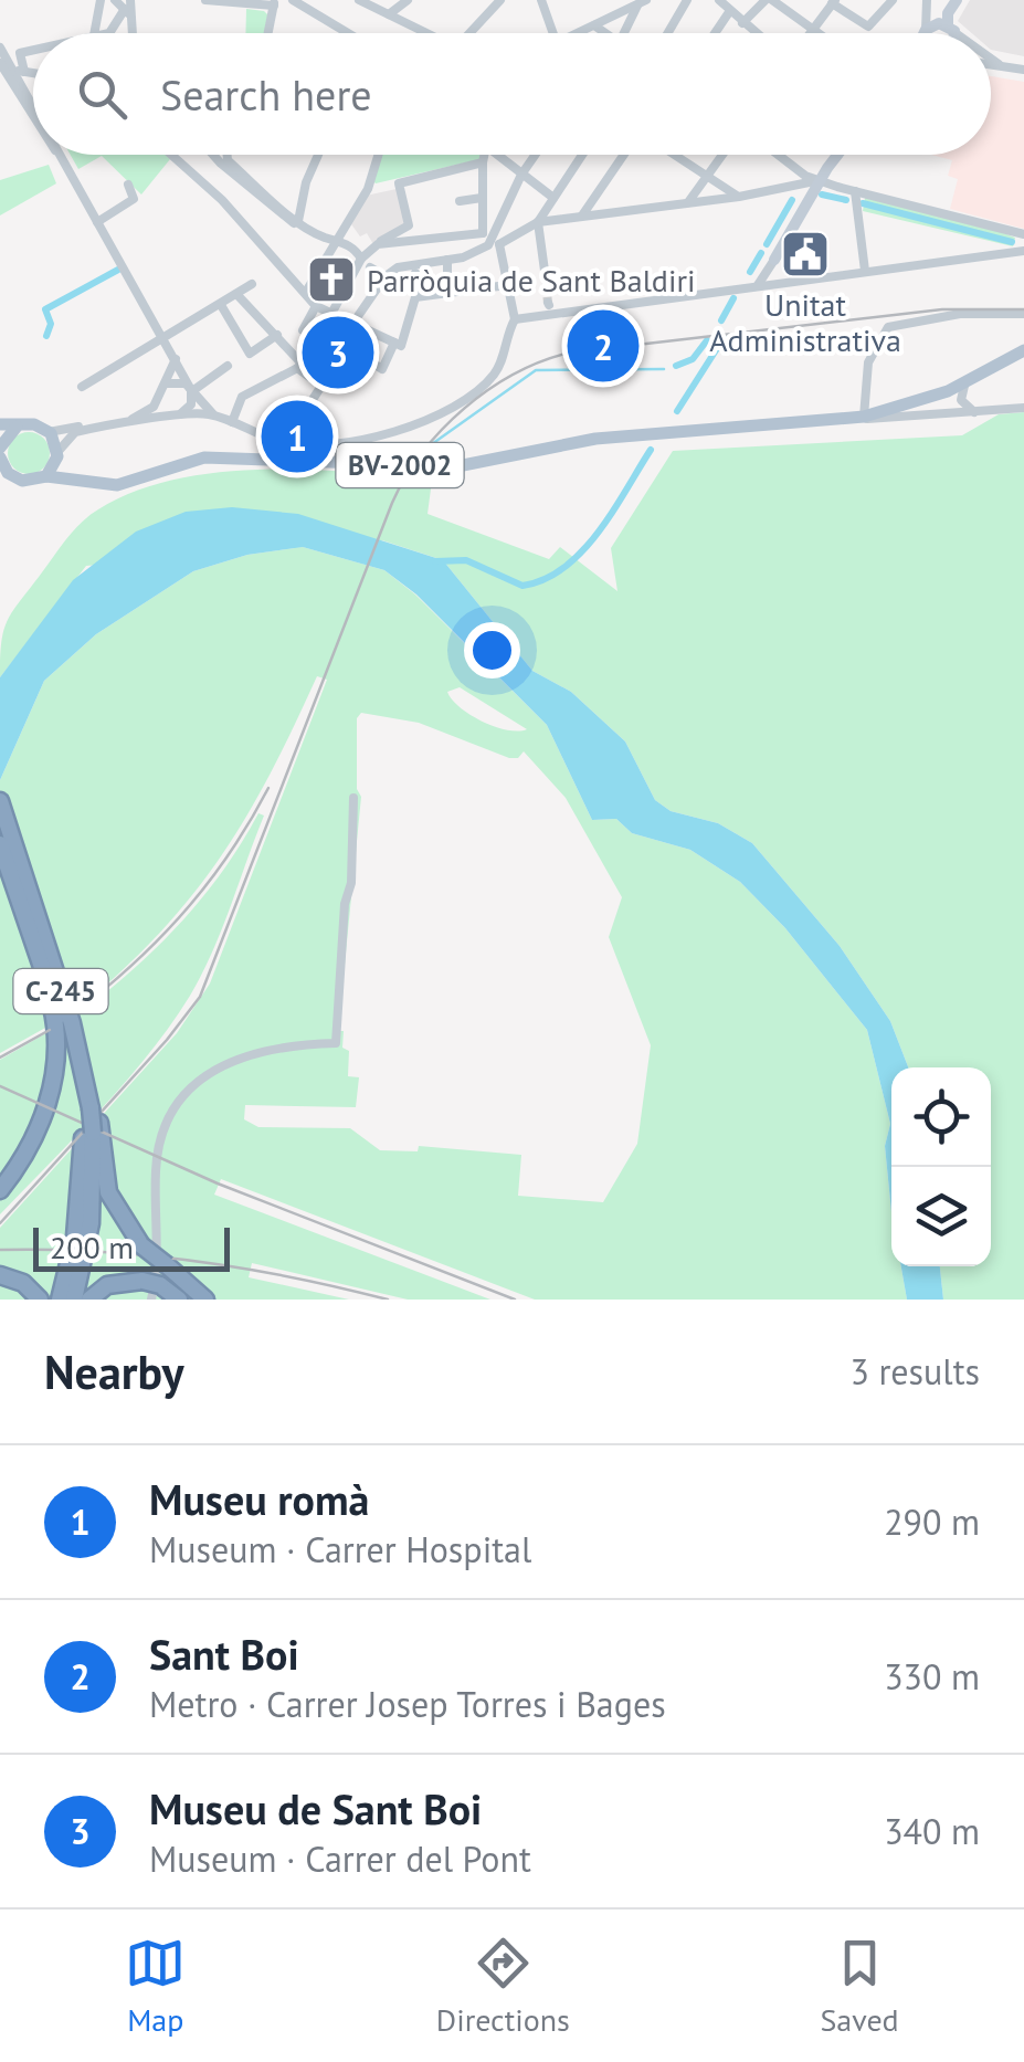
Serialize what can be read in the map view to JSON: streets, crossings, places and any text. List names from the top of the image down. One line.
{"streets":{"highway":["C-245"],"main road":["BV-2002"]},"places":{"public building":["Unitat Administrativa"],"church":["Parròquia de Sant Baldiri"]},"scale_bar":"200 m","page":{"search":"Search here","pins":["2","3","1"],"scale":"200 m","heading":["Nearby","3 results"],"list":[{"mark":"1","name":"Museu romà","note":"Museum · Carrer Hospital","value":"290 m"},{"mark":"2","name":"Sant Boi","note":"Metro · Carrer Josep Torres i Bages","value":"330 m"},{"mark":"3","name":"Museu de Sant Boi","note":"Museum · Carrer del Pont","value":"340 m"}],"nav":["Map","Directions","Saved"]}}
